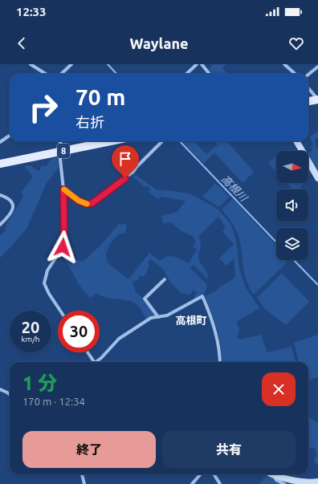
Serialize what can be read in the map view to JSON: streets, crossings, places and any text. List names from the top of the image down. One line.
{"streets":{"main road":["8"]},"districts":["高根町"],"water":["高根川"],"north":"right","page":{"status":"12:33","header":"Waylane","turn":["70 m","右折"],"speed":"20 km/h","limit":"30","heading":["1 分","170 m · 12:34"],"buttons":["終了","共有"]}}
